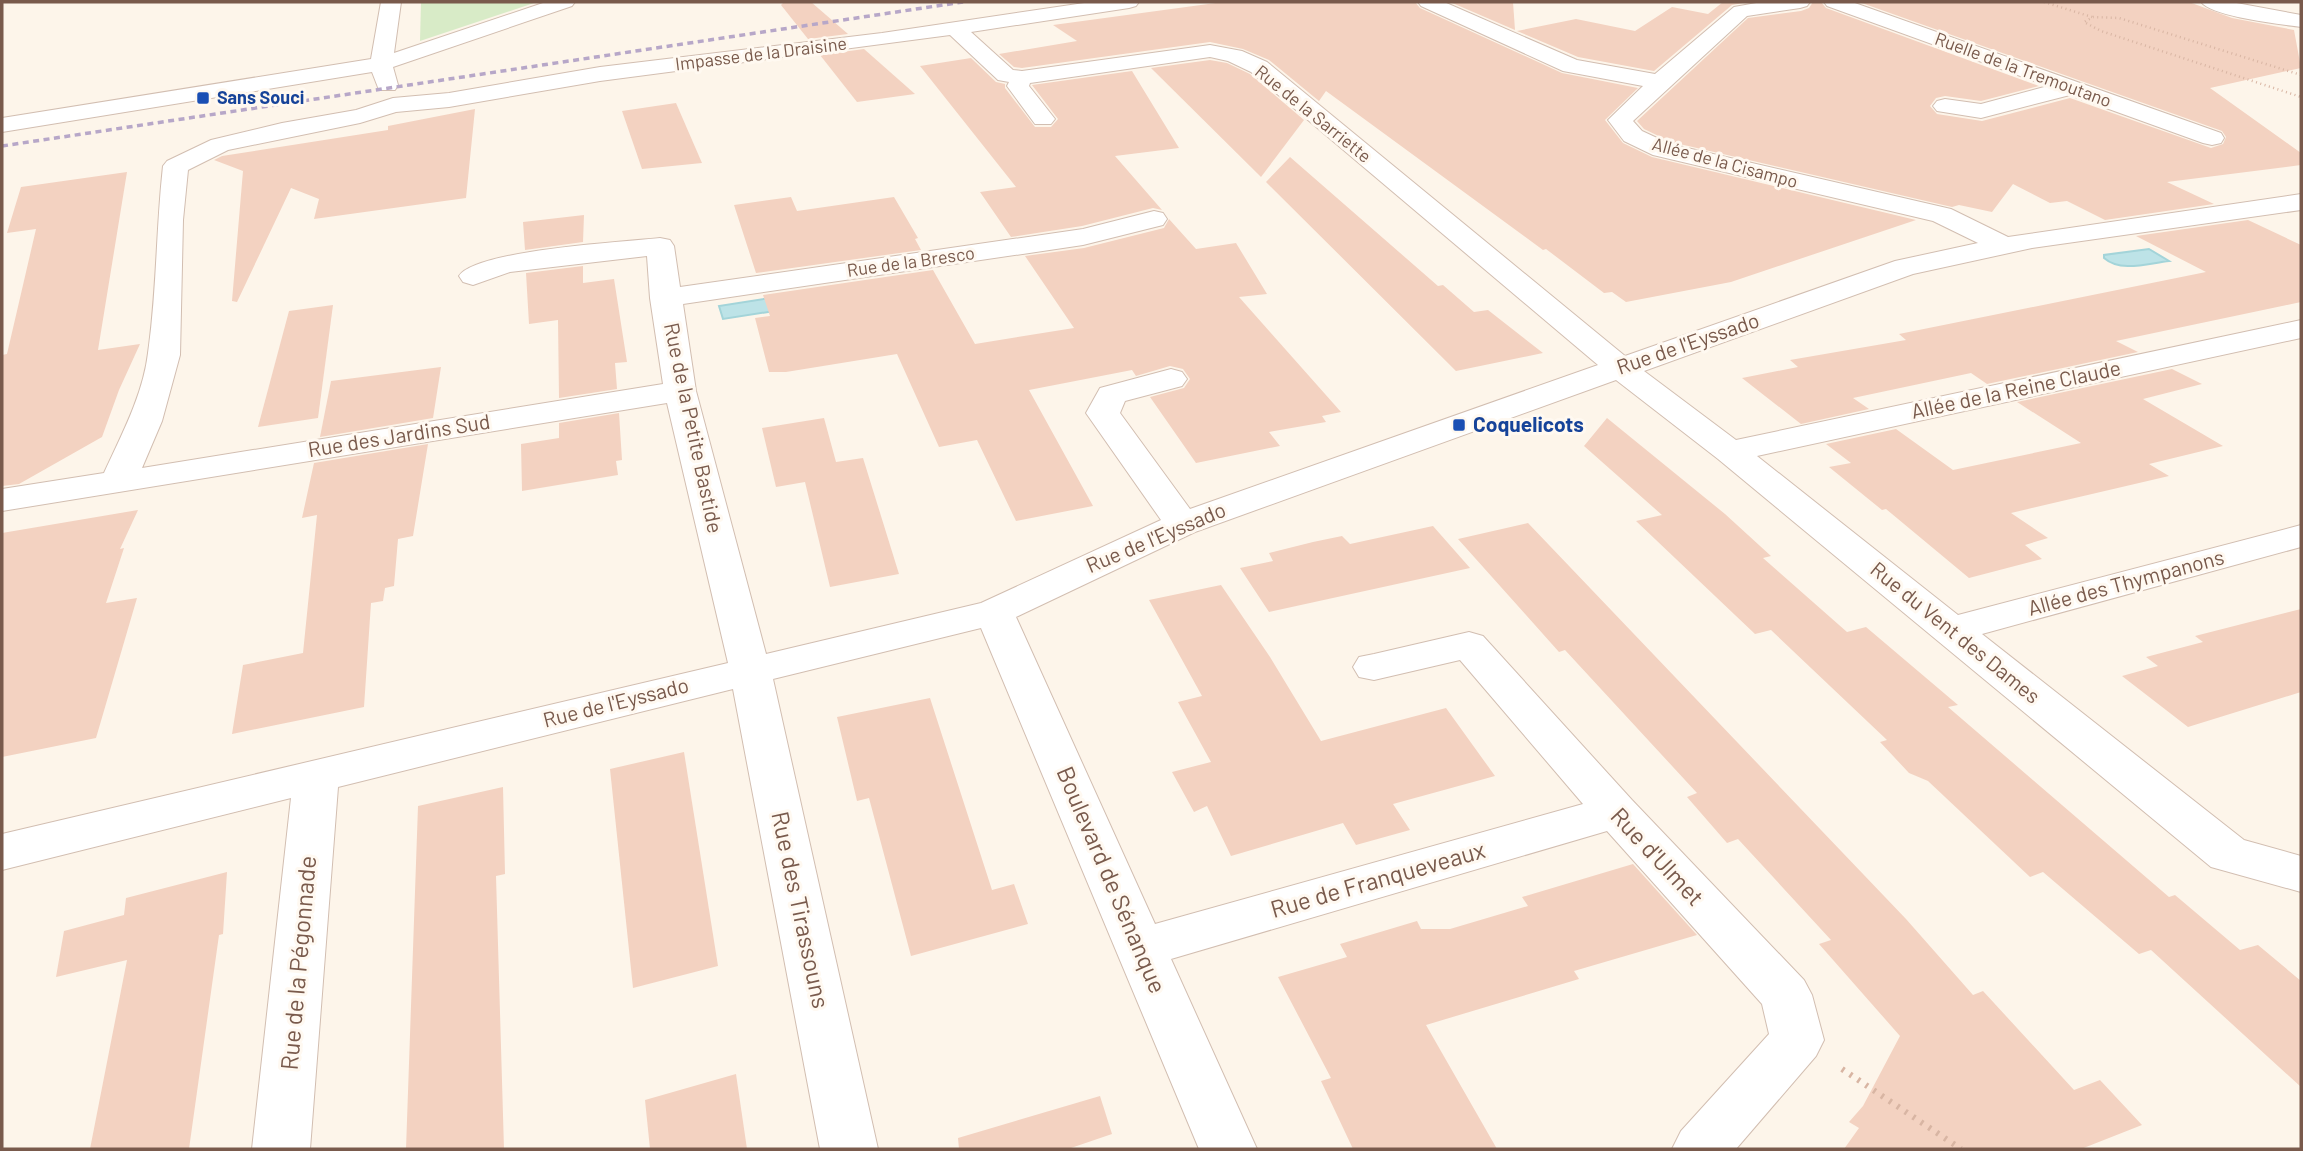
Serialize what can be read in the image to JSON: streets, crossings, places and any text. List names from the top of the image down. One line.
{"streets":{"street":["Impasse de la Draisine","Ruelle de la Tremoutano","Rue de la Sarriette","Allée de la Cisampo","Rue de la Bresco","Rue de l'Eyssado","Allée de la Reine Claude","Rue de la Petite Bastide","Rue des Jardins Sud","Allée des Thympanons","Rue du Vent des Dames","Rue d'Ulmet","Boulevard de Sénanque","Rue de Franqueveaux","Rue des Tirassouns","Rue de la Pégonnade"]},"crossings":[["Impasse de la Draisine","Rue des Jardins Sud"],["Rue de la Sarriette","Rue de l'Eyssado"],["Rue de la Sarriette","Rue du Vent des Dames"],["Allée de la Cisampo","Rue de l'Eyssado"],["Rue de la Bresco","Rue de la Petite Bastide"],["Rue de l'Eyssado","Rue de la Petite Bastide"],["Rue de l'Eyssado","Rue du Vent des Dames"],["Rue de l'Eyssado","Boulevard de Sénanque"],["Rue de l'Eyssado","Rue des Tirassouns"],["Rue de l'Eyssado","Rue de la Pégonnade"],["Allée de la Reine Claude","Rue du Vent des Dames"],["Rue de la Petite Bastide","Rue des Jardins Sud"],["Rue de la Petite Bastide","Rue des Tirassouns"],["Allée des Thympanons","Rue du Vent des Dames"],["Rue d'Ulmet","Rue de Franqueveaux"],["Boulevard de Sénanque","Rue de Franqueveaux"]],"places":{"transit":["Sans Souci","Coquelicots"]}}
